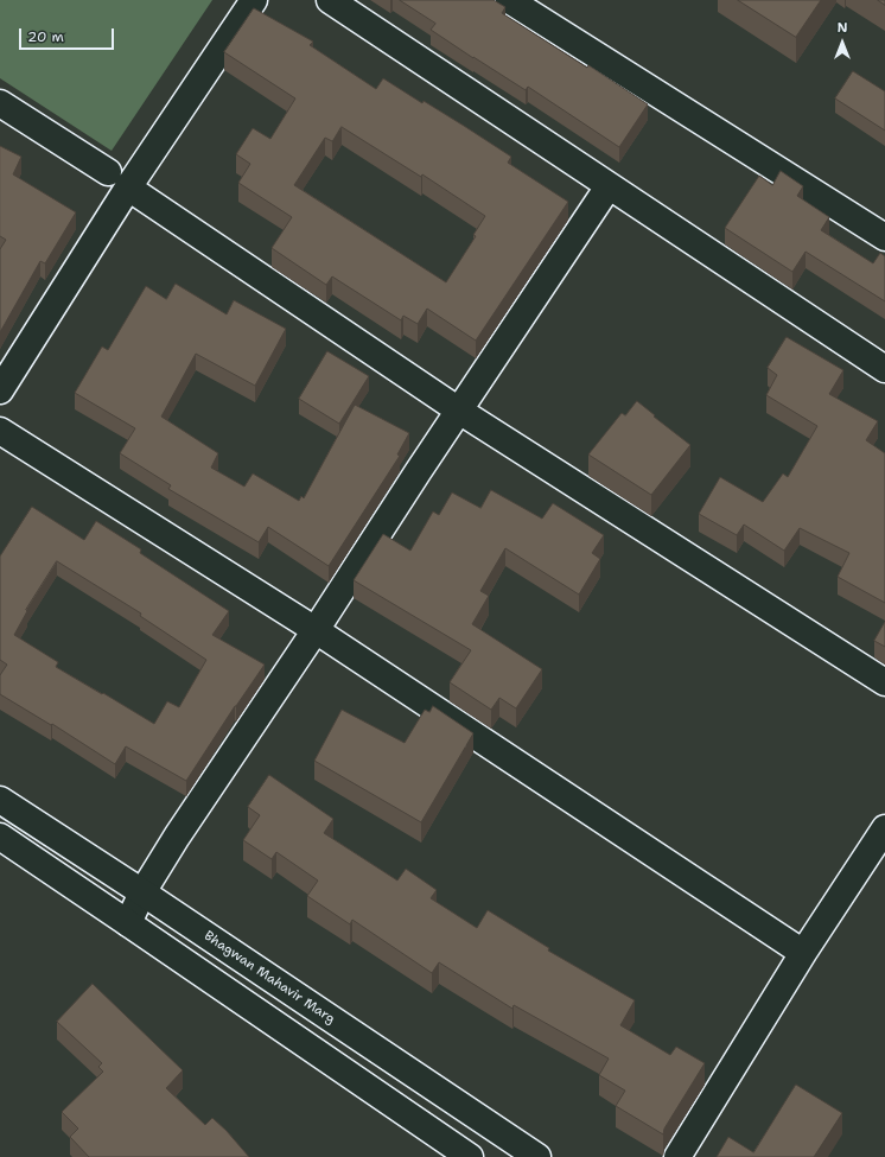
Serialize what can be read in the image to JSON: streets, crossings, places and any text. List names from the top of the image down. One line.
{"streets":{"street":["Bhagwan Mahavir Marg"]},"scale_bar":"20 m","north":"top"}
